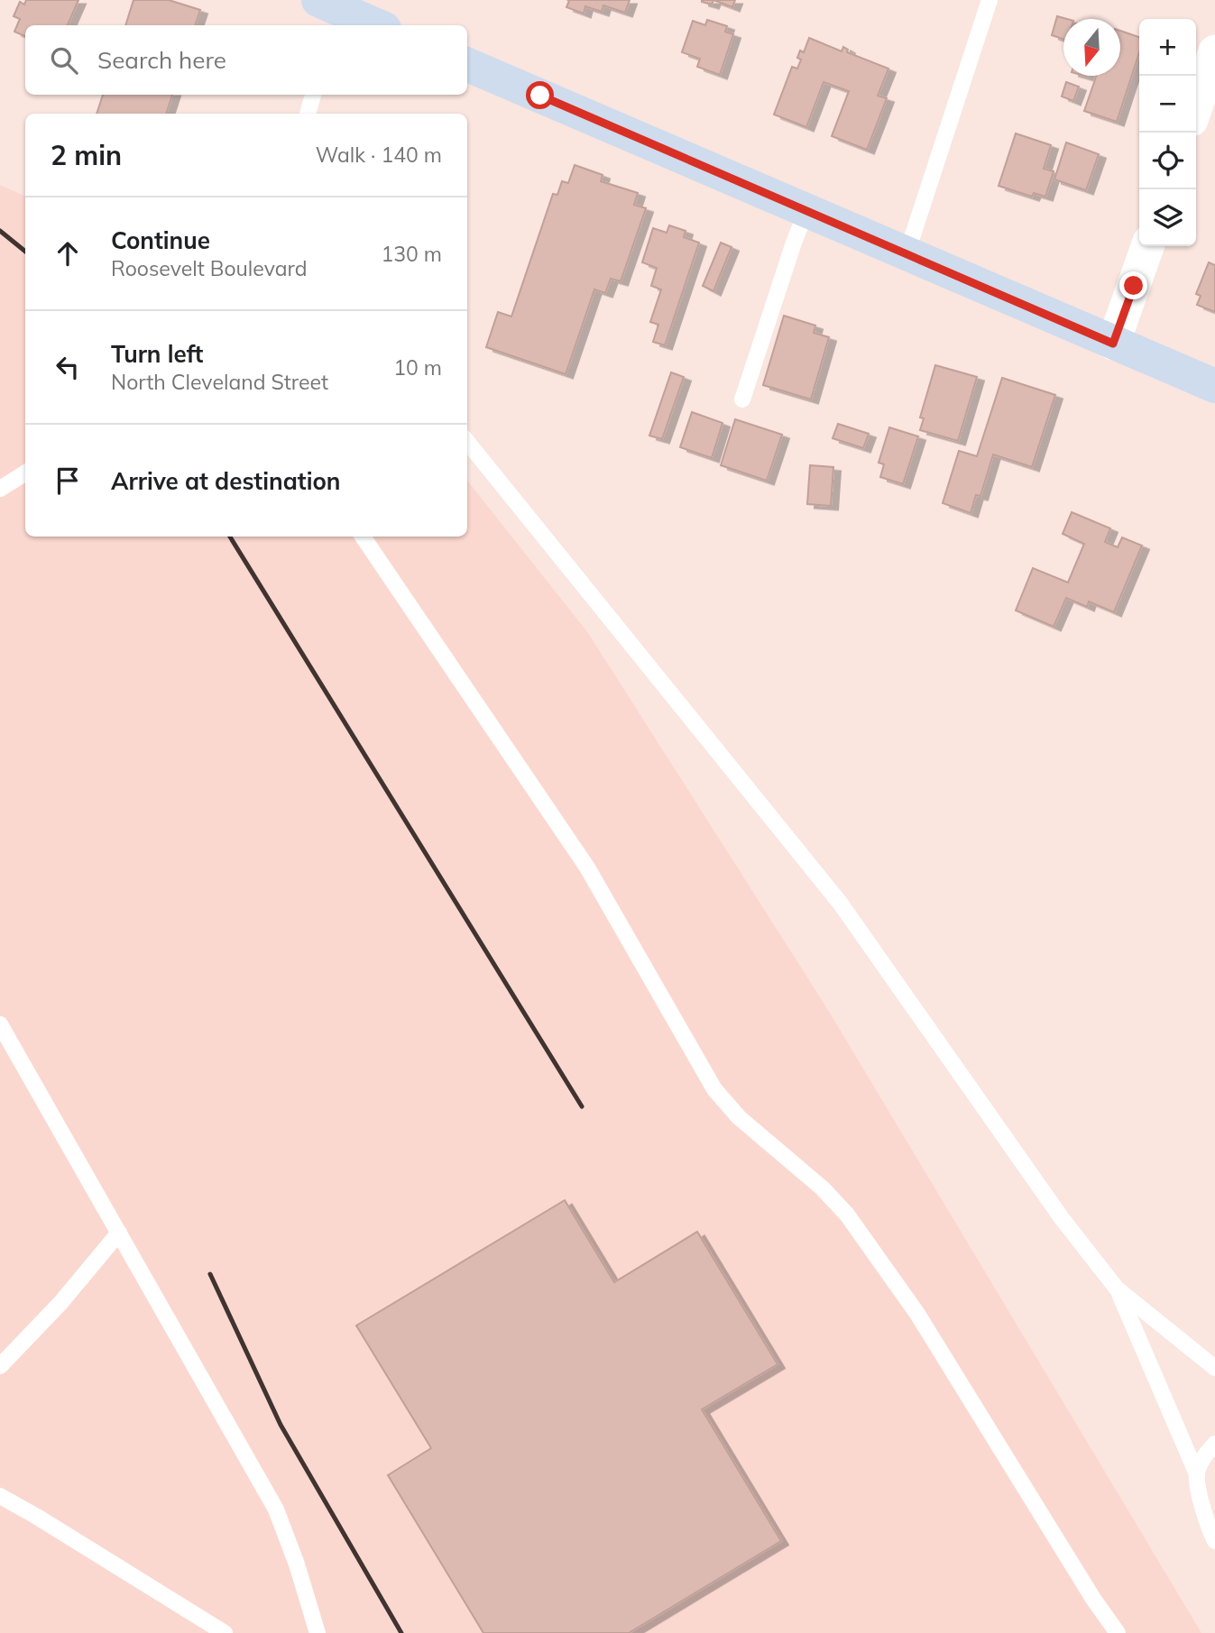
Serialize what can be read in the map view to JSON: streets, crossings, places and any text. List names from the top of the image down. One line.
{"north":"bottom","page":{"map_buttons":["+","−"],"search":"Search here","heading":["2 min","Walk · 140 m"],"list":[["Continue","Roosevelt Boulevard","130 m"],["Turn left","North Cleveland Street","10 m"],"Arrive at destination"]}}
